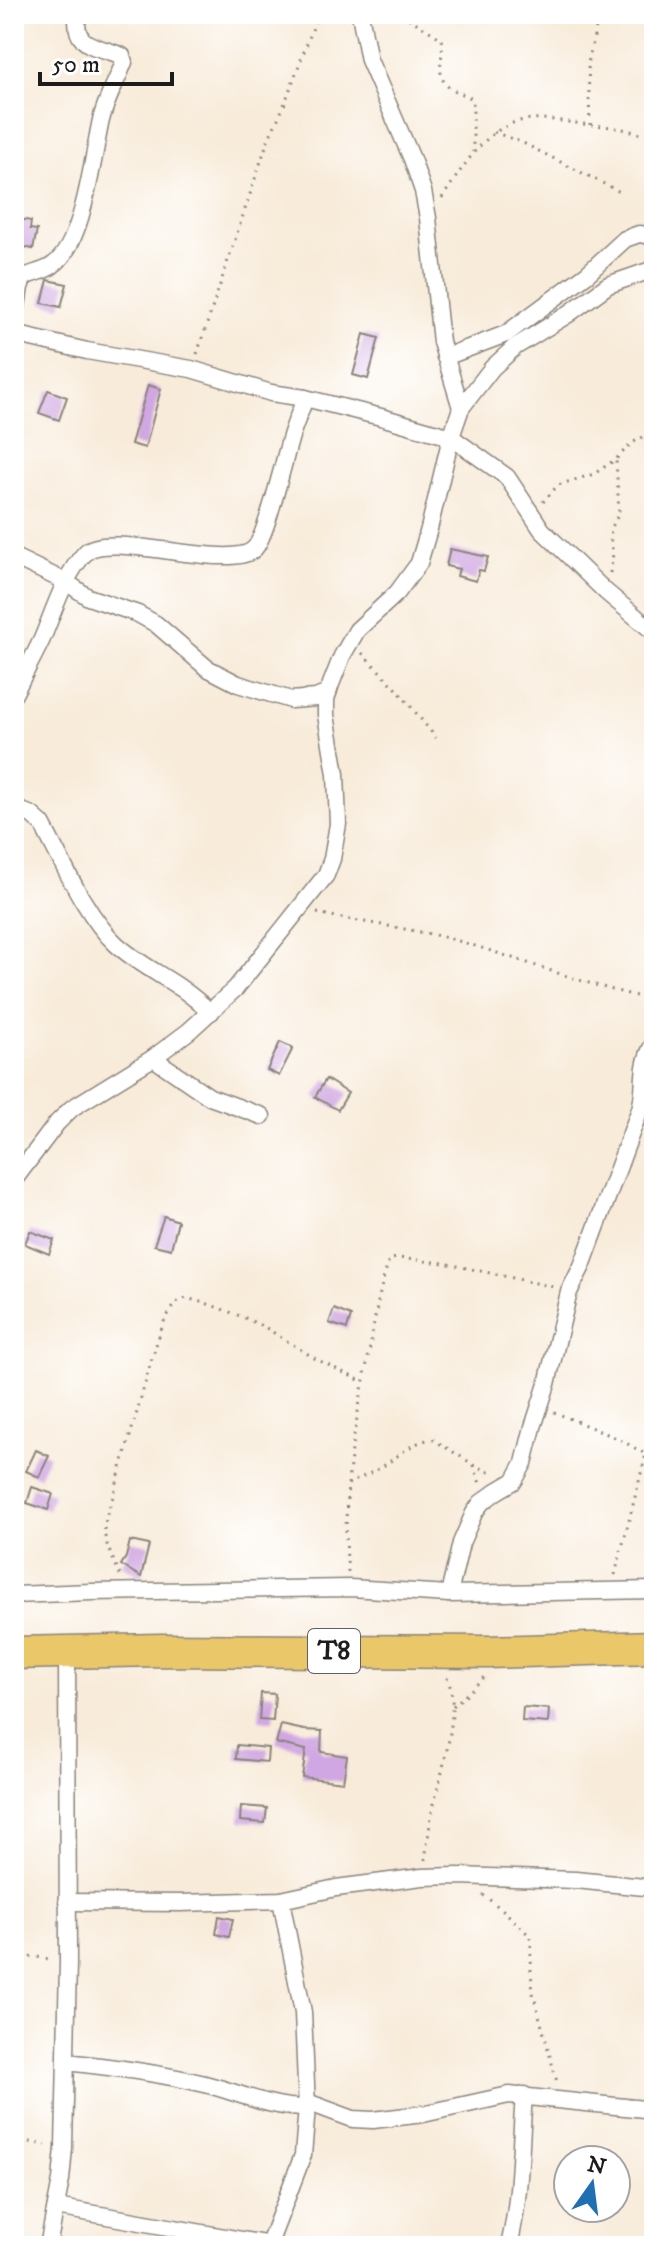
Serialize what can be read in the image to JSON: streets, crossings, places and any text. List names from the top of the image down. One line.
{"streets":{"highway":["T8"]},"scale_bar":"50 m","north":"top"}
